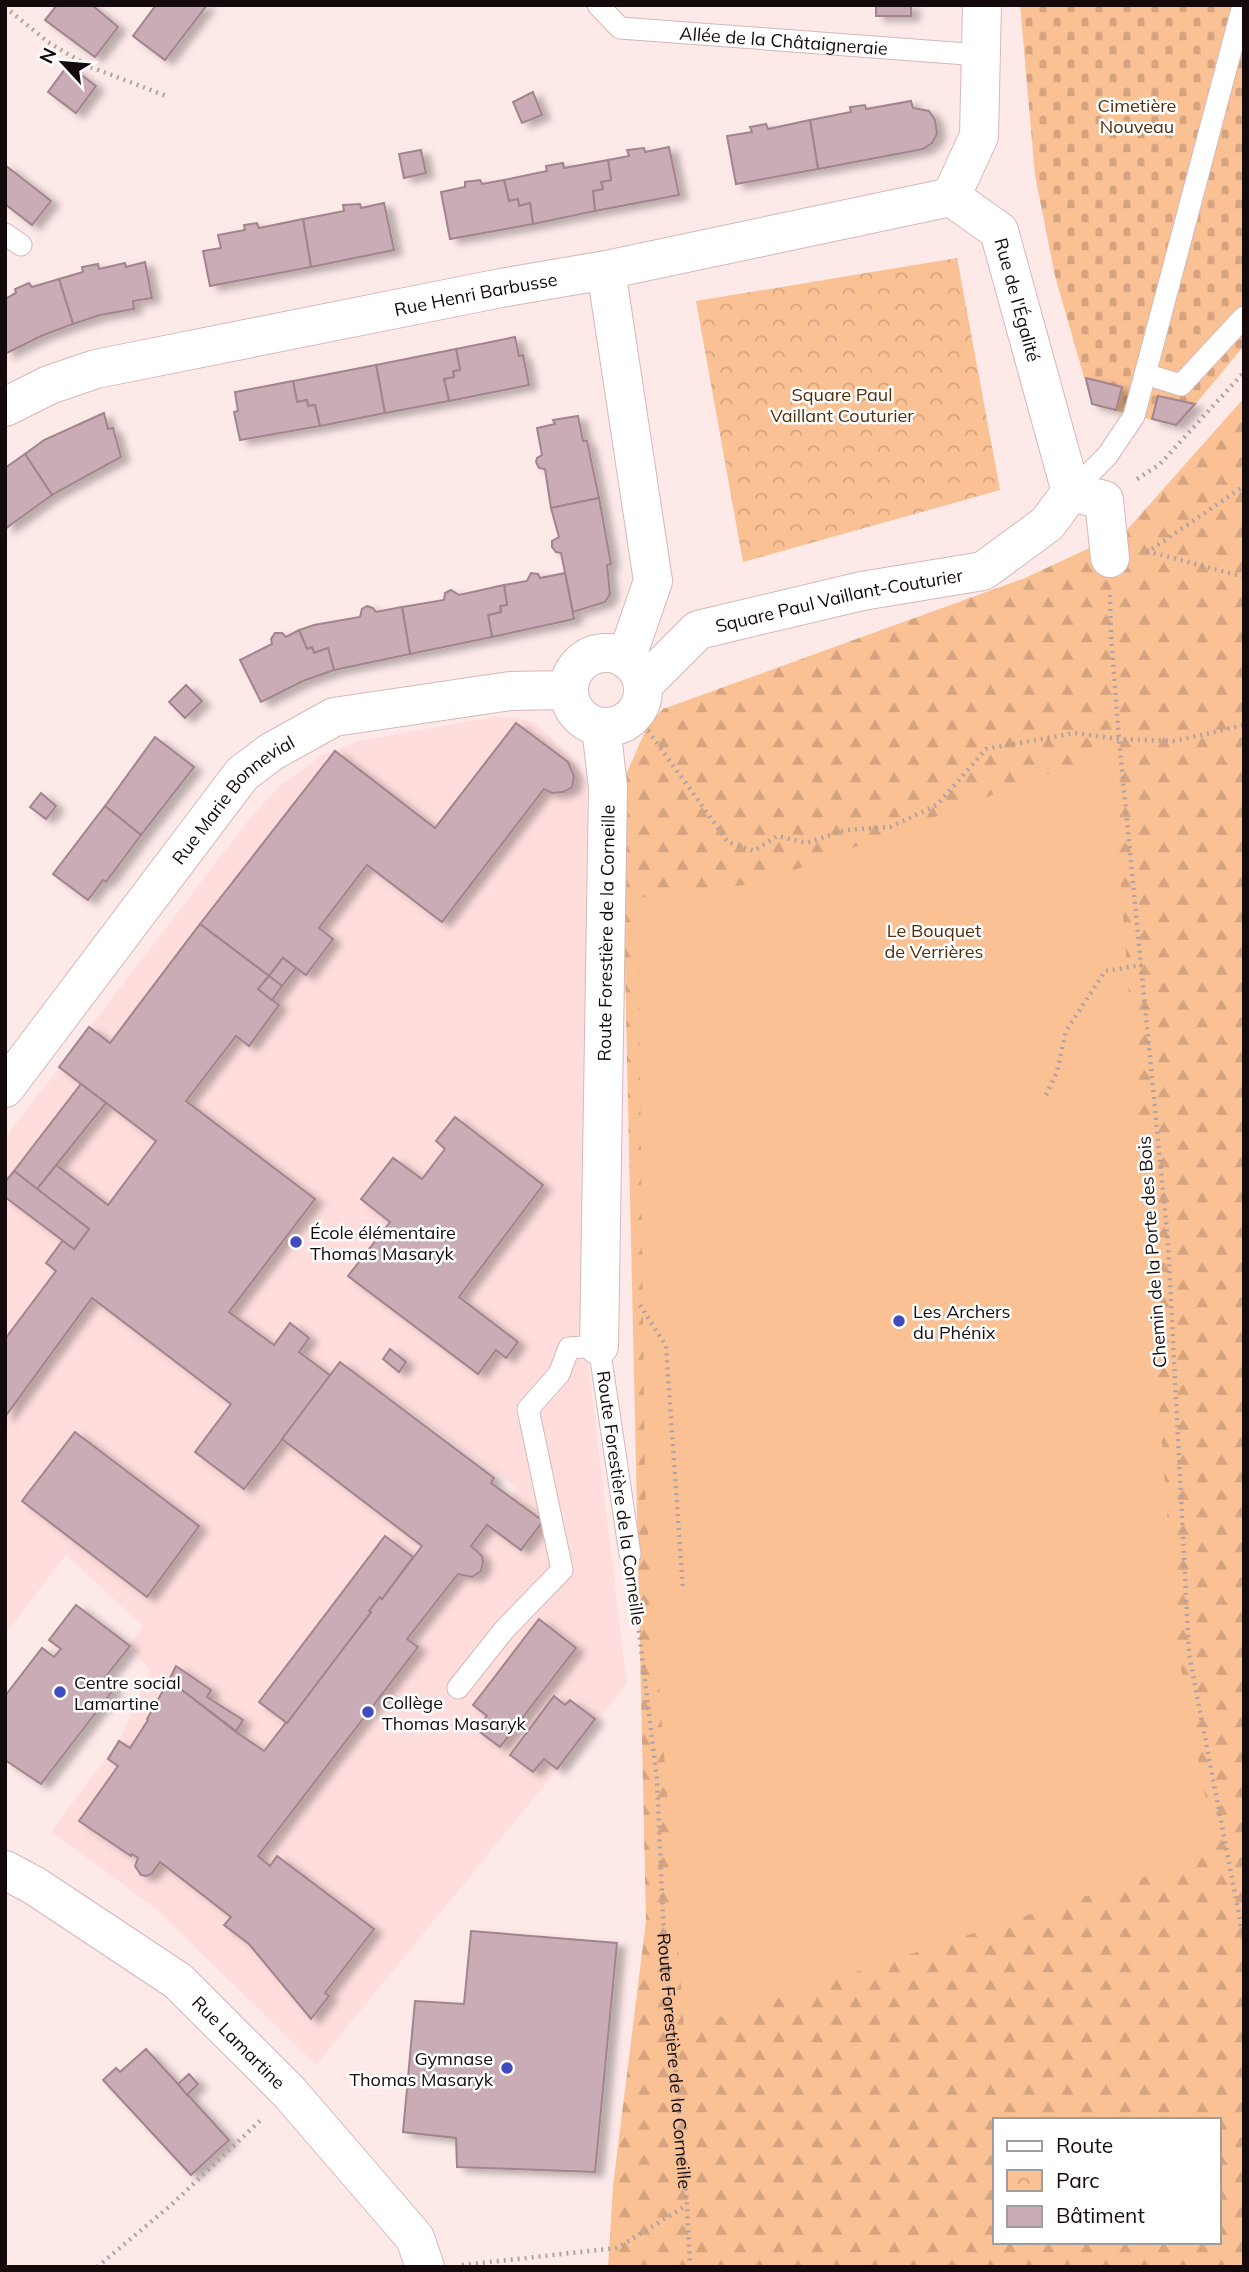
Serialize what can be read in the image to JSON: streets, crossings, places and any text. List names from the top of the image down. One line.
{"streets":{"street":["Rue Henri Barbusse","Rue de l'Égalité","Square Paul Vaillant-Couturier","Rue Marie Bonnevial","Route Forestière de la Corneille","Rue Lamartine"],"lane":["Allée de la Châtaigneraie"],"path":["Chemin de la Porte des Bois"]},"crossings":[["Rue Henri Barbusse","Rue de l'Égalité"],["Rue de l'Égalité","Square Paul Vaillant-Couturier"],["Rue de l'Égalité","Chemin de la Porte des Bois"],["Square Paul Vaillant-Couturier","Rue Marie Bonnevial"],["Square Paul Vaillant-Couturier","Route Forestière de la Corneille"],["Rue Marie Bonnevial","Route Forestière de la Corneille"]],"parks":["Cimetière Nouveau","Square Paul Vaillant Couturier","Le Bouquet de Verrières"],"places":["École élémentaire Thomas Masaryk","Les Archers du Phénix","Centre social Lamartine","Collège Thomas Masaryk","Gymnase Thomas Masaryk"],"legend":["Route","Parc","Bâtiment"],"north":"top left"}
